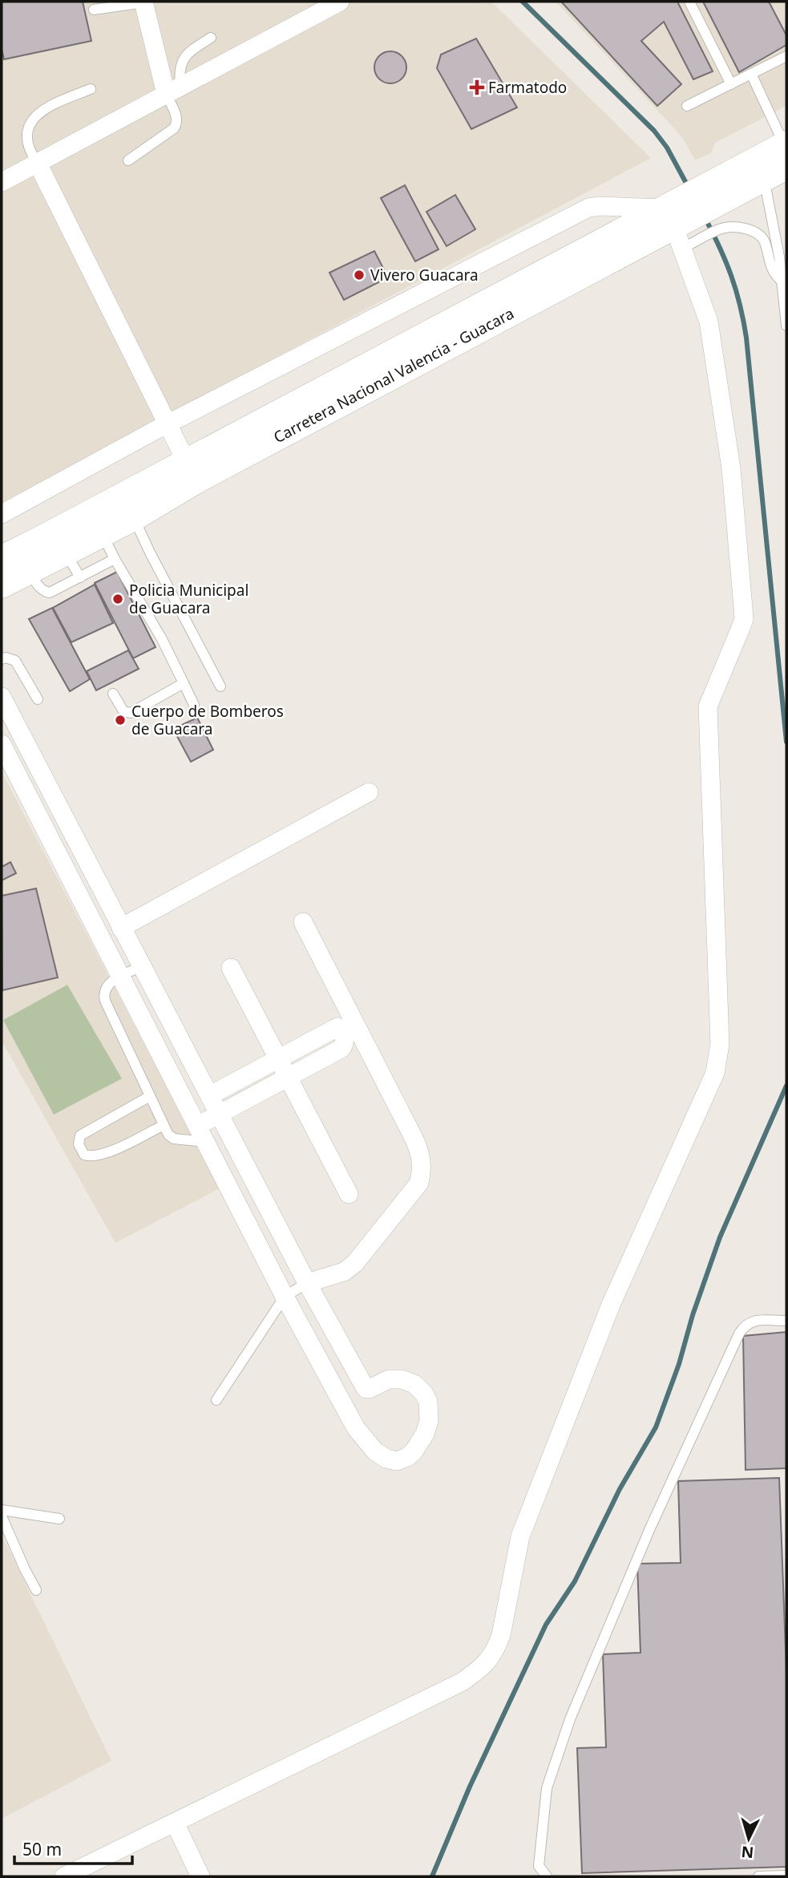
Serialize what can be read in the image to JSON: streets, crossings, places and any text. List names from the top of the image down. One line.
{"streets":{"main road":["Carretera Nacional Valencia - Guacara"]},"places":{"health":["Farmatodo"],"other":["Vivero Guacara","Policia Municipal de Guacara","Cuerpo de Bomberos de Guacara"]},"scale_bar":"50 m","north":"bottom"}
